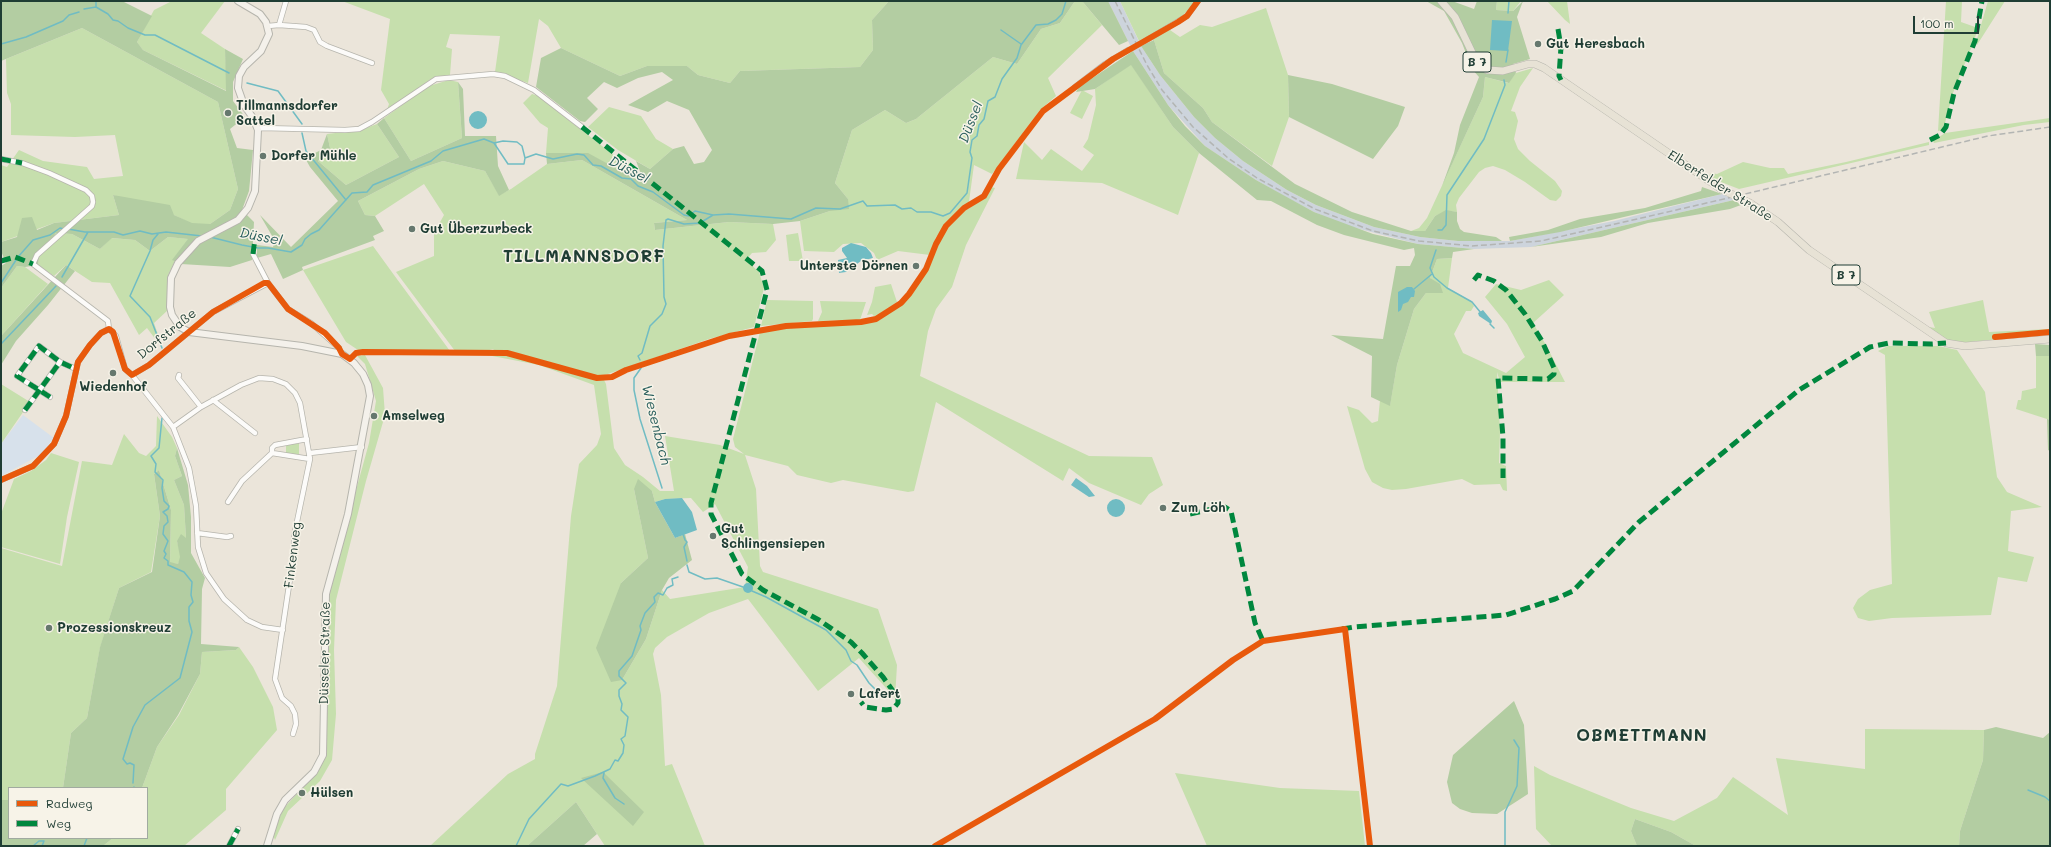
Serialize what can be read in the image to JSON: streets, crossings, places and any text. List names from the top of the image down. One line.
{"streets":{"main road":["B 7","Elberfelder Straße","Düsseler Straße"],"street":["Dorfstraße","Finkenweg"]},"crossings":[["Dorfstraße","Finkenweg"],["Dorfstraße","Düsseler Straße"]],"districts":["TILLMANNSDORF","OBMETTMANN"],"water":["Düssel","Wiesenbach"],"places":["Gut Heresbach","Tillmannsdorfer Sattel","Dorfer Mühle","Gut Überzurbeck","Unterste Dörnen","Wiedenhof","Amselweg","Zum Löh","Gut Schlingensiepen","Prozessionskreuz","Lafert","Hülsen"],"legend":["Radweg","Weg"],"scale_bar":"100 m"}
